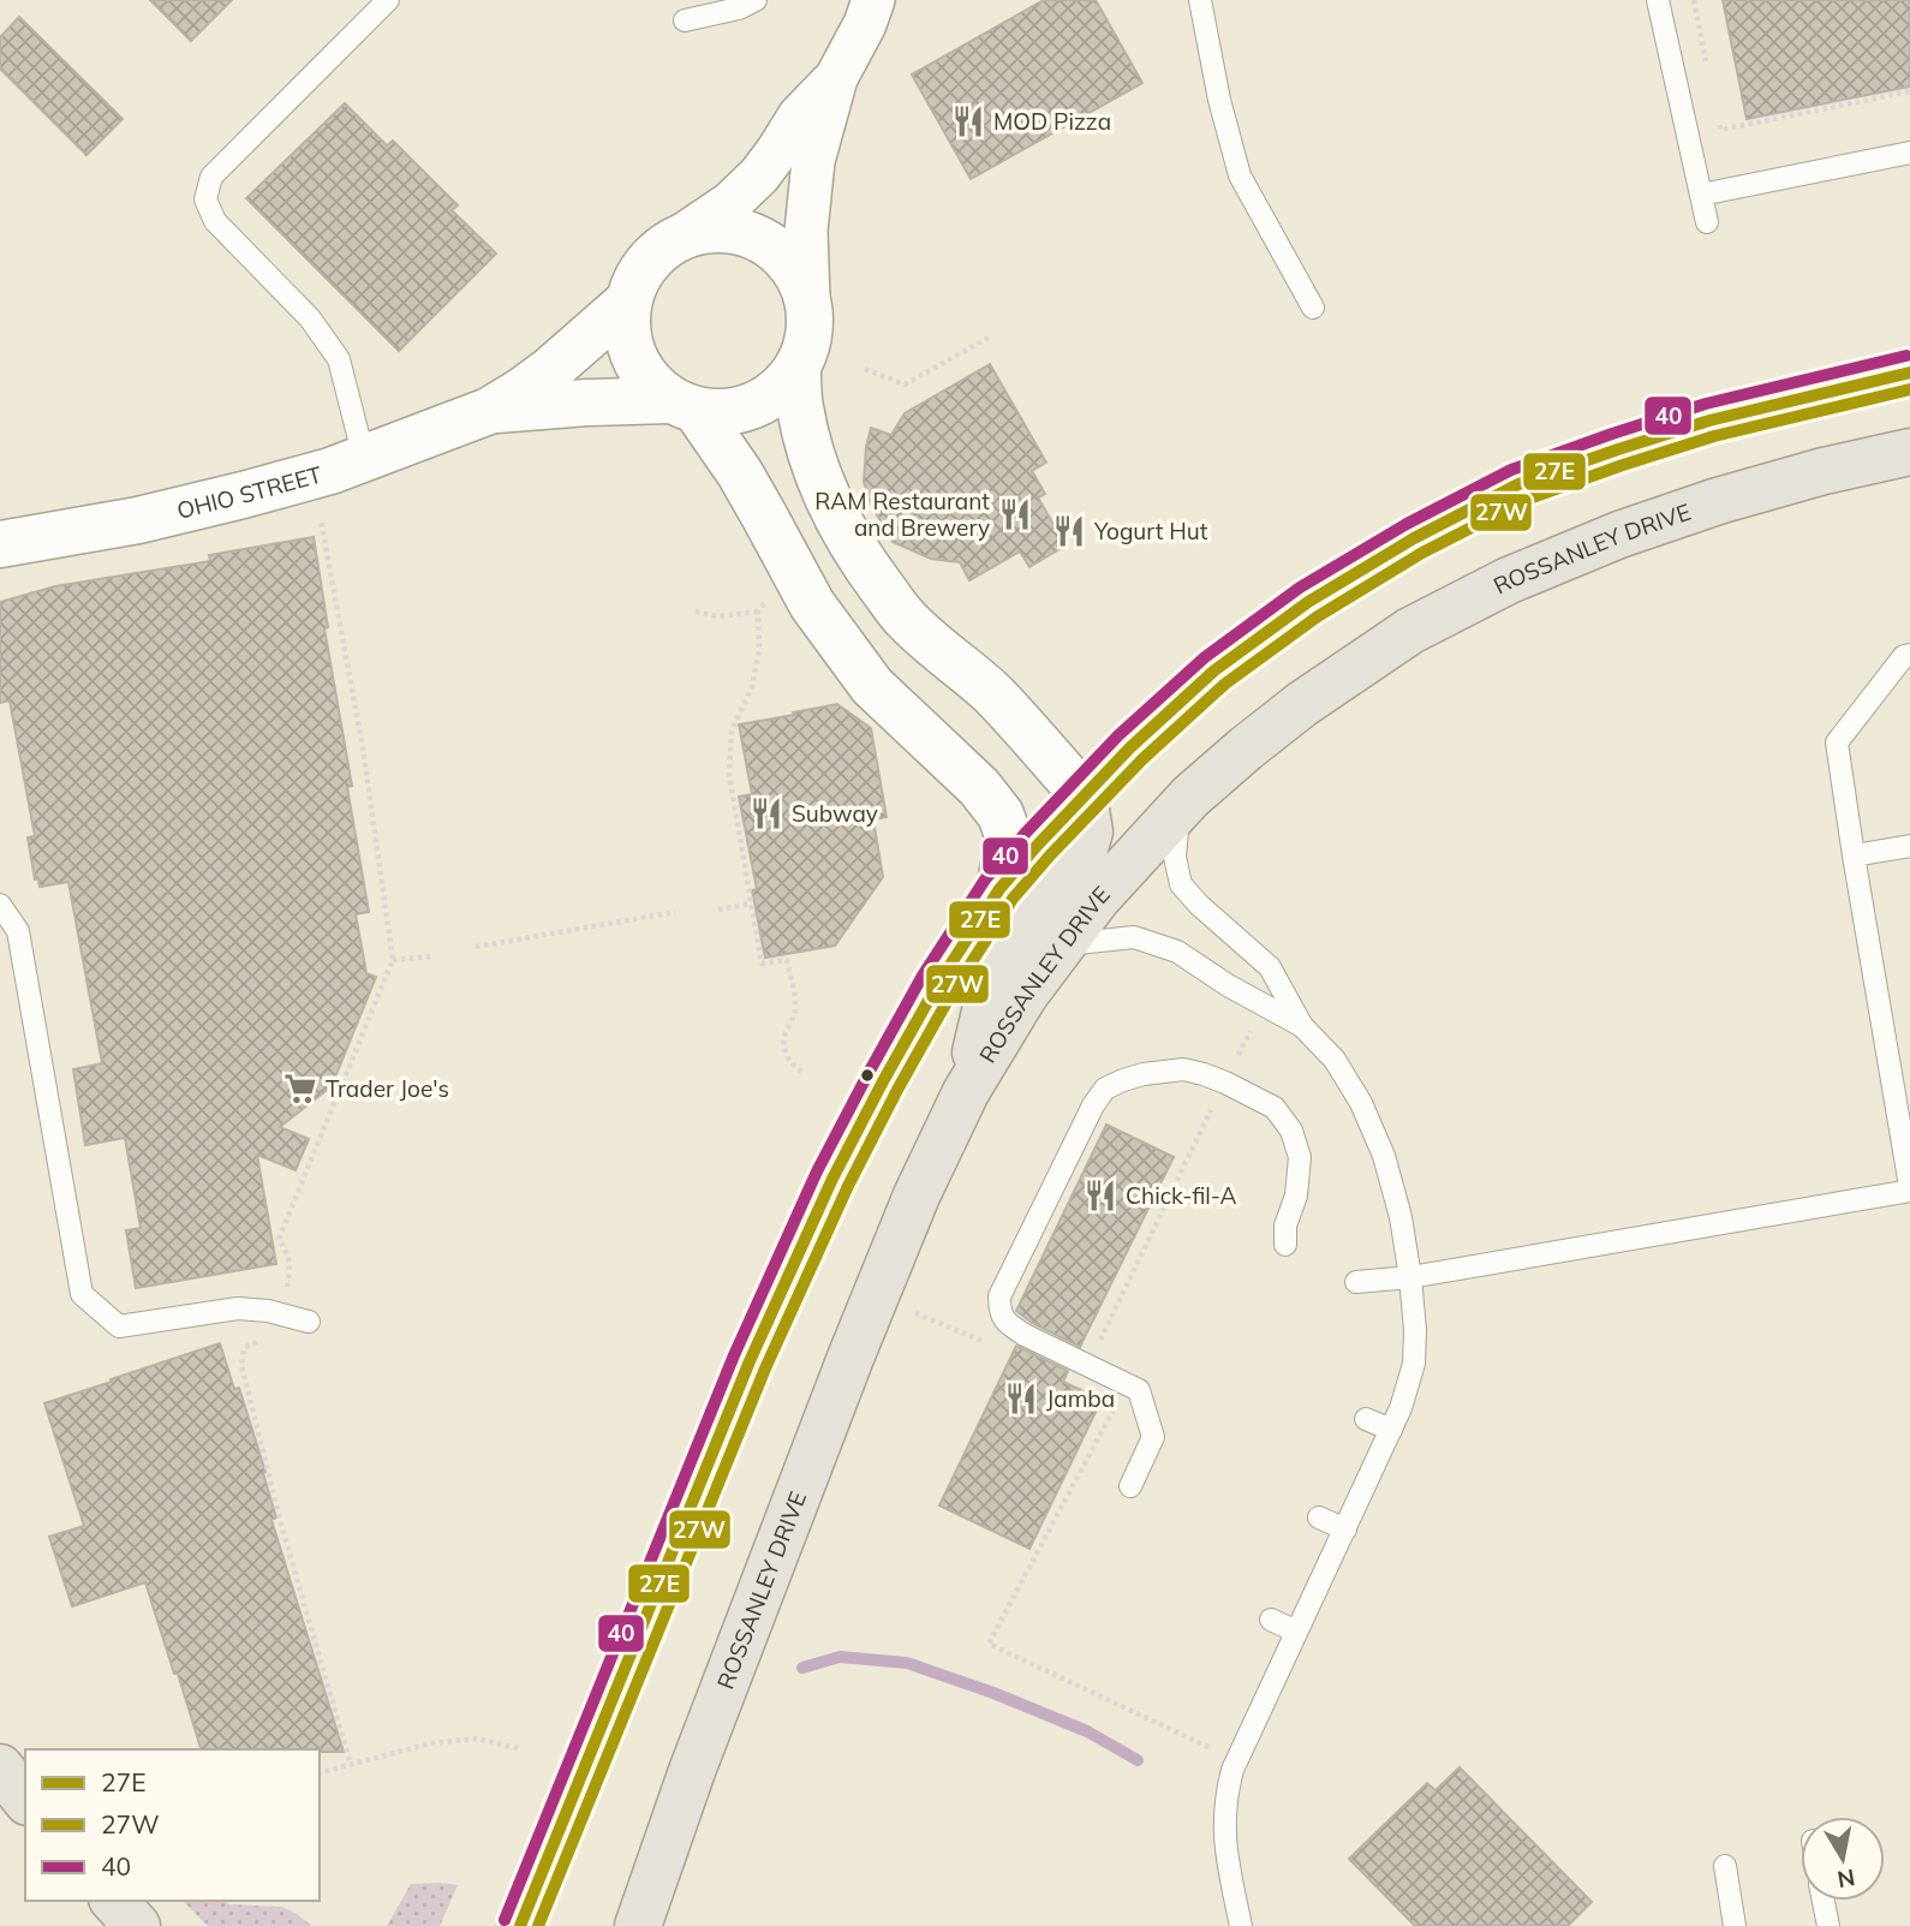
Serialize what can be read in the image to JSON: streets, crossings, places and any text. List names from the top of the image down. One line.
{"streets":{"main road":["ROSSANLEY DRIVE"],"street":["OHIO STREET"]},"places":{"restaurant":["MOD Pizza","RAM Restaurant and Brewery","Yogurt Hut","Subway","Chick-fil-A","Jamba"],"supermarket":["Trader Joe's"]},"lines":["transit line 40","transit line 27E","transit line 27W"],"legend":["27E","27W","40"],"north":"bottom"}
